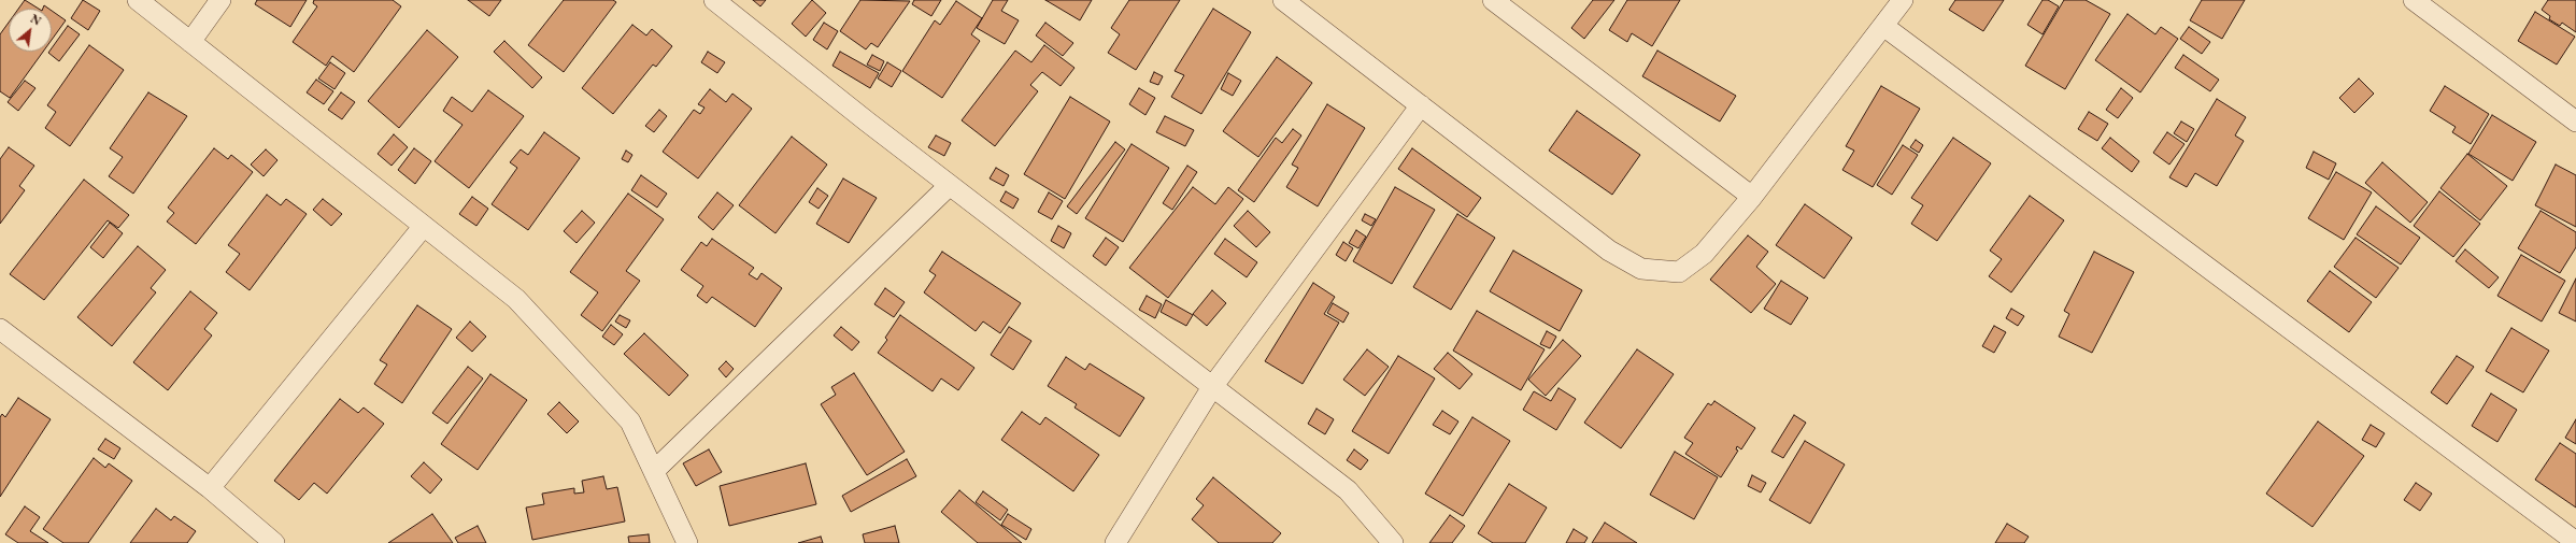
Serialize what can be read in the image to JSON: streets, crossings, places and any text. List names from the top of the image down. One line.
{"north":"top right"}
